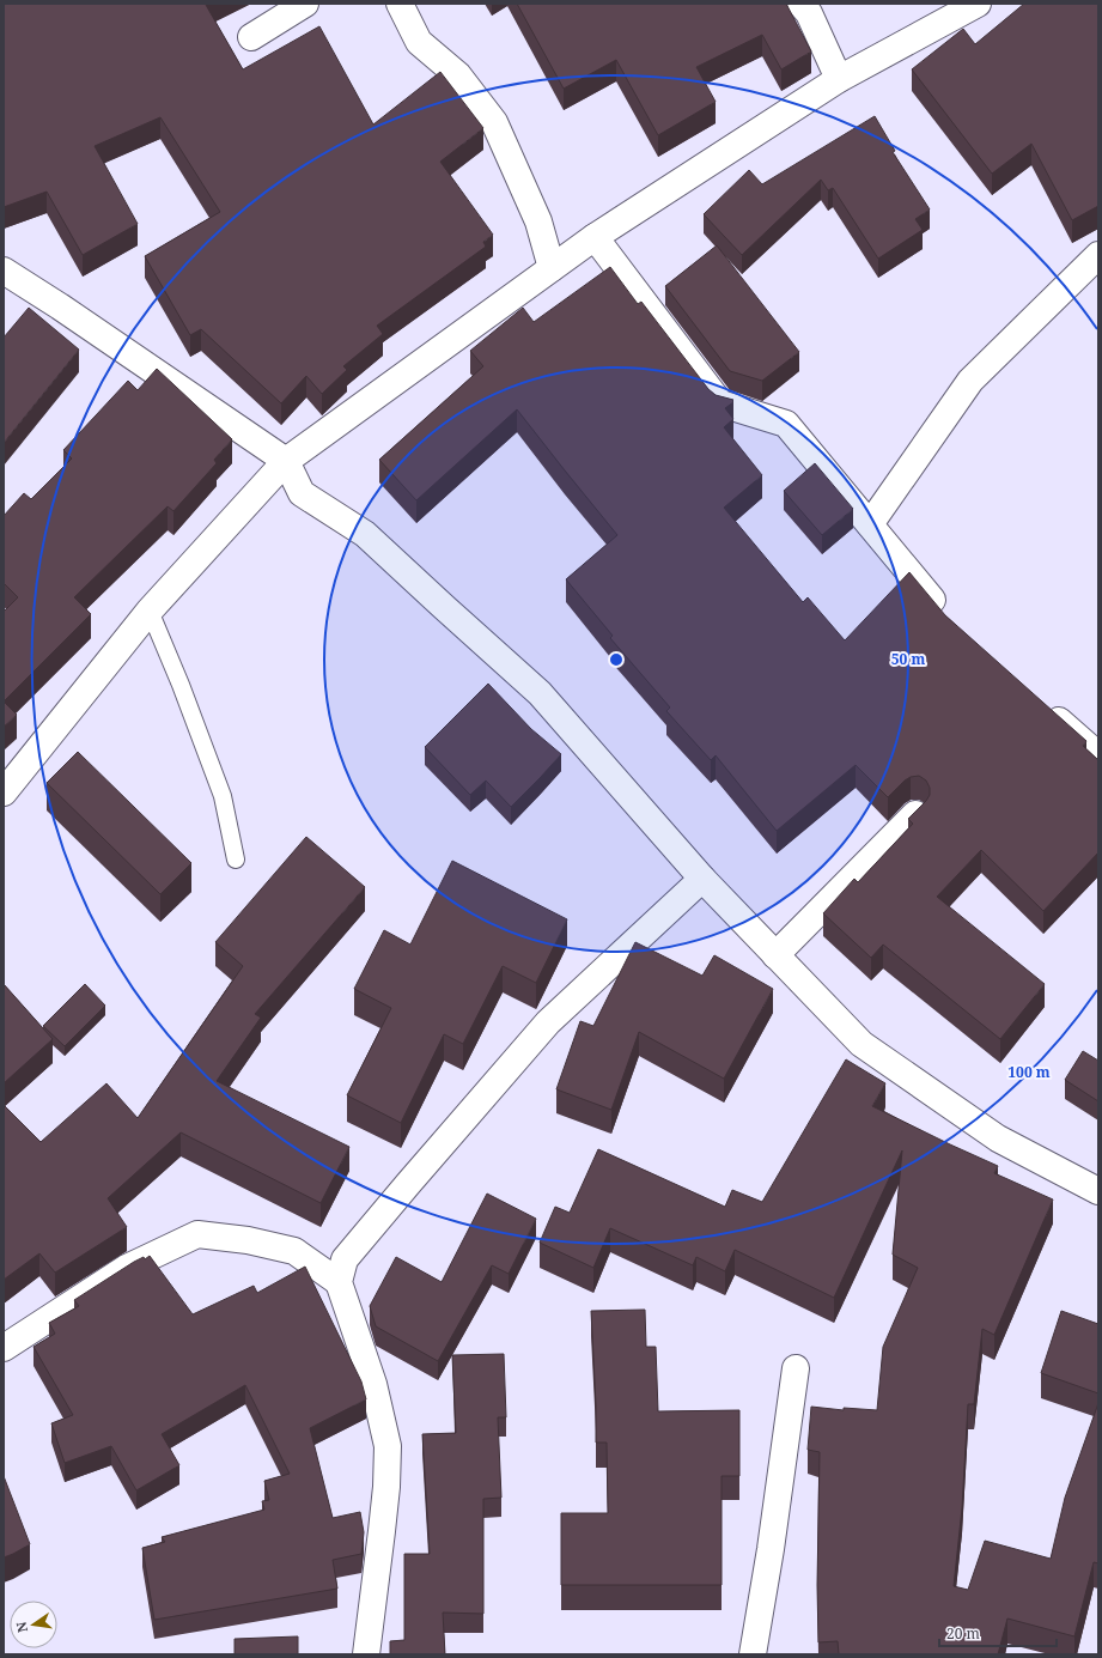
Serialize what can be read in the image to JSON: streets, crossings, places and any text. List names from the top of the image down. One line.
{"scale_bar":"20 m","north":"left","rings":["50 m","100 m"]}
